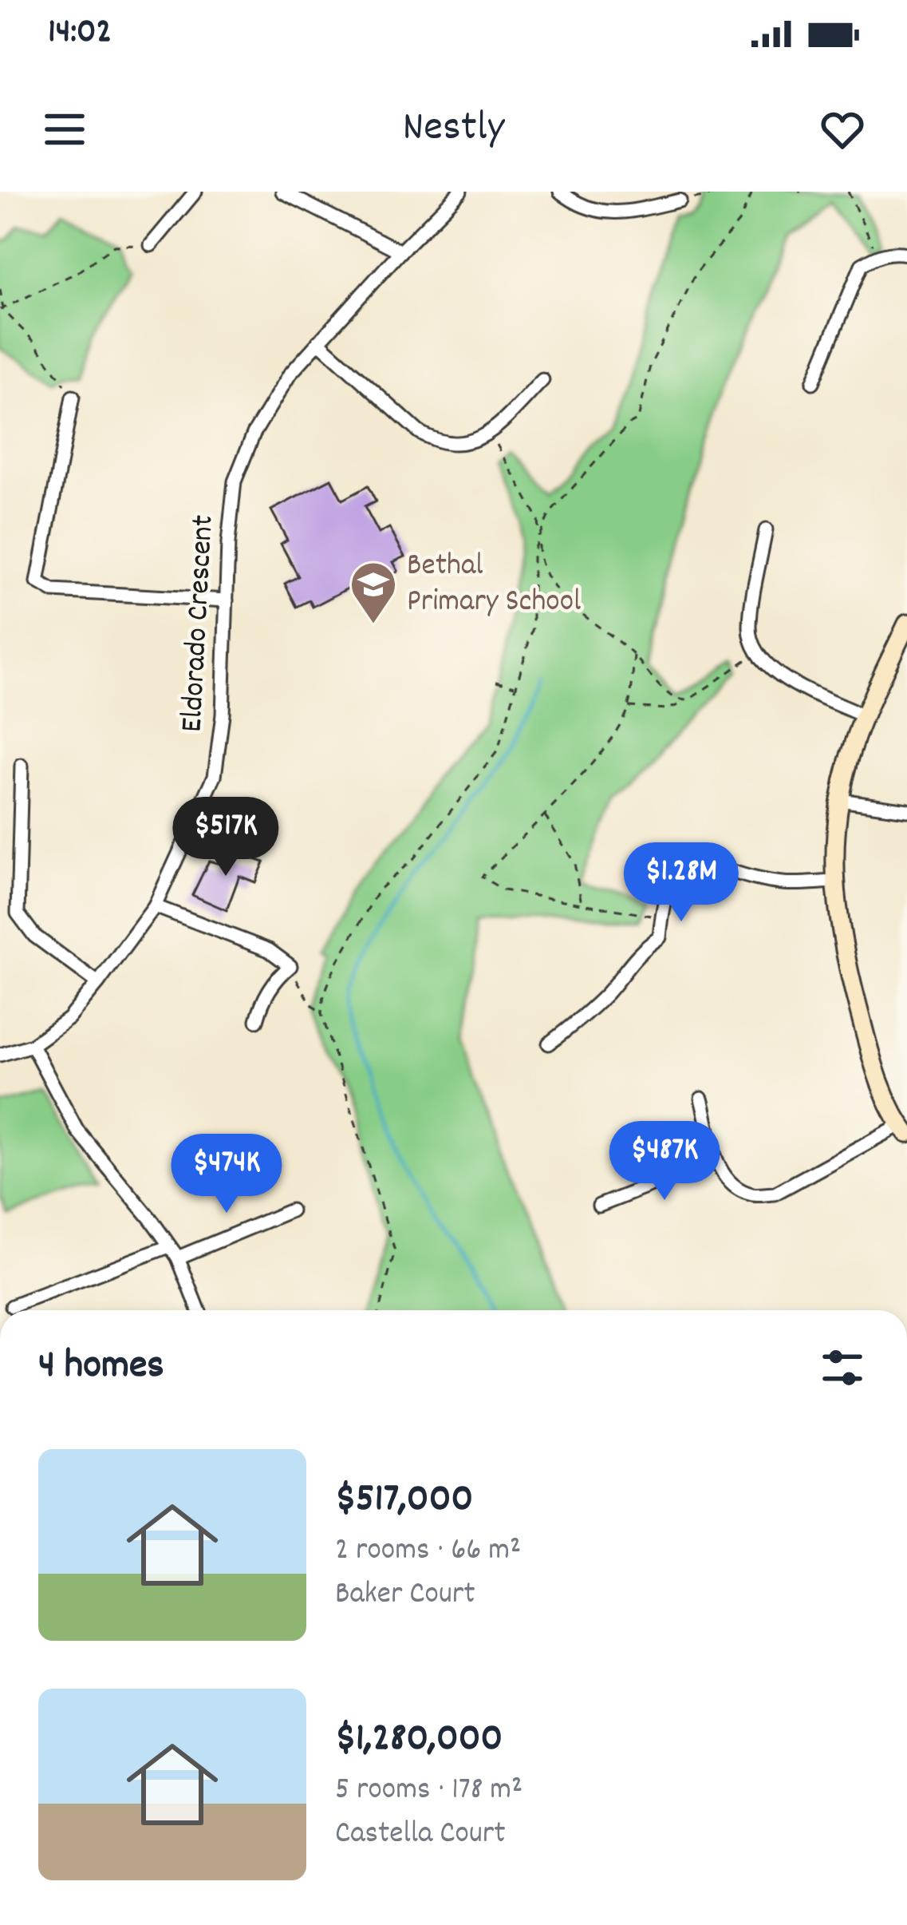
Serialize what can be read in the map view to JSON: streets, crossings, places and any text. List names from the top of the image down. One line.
{"streets":{"street":["Eldorado Crescent"]},"places":{"school or university":["Bethal Primary School"]},"page":{"status":"14:02","header":"Nestly","price":["$517K","$1.28M","$487K","$474K"],"heading":"4 homes","list":[{"name":"$517,000","note":"2 rooms · 66 m² · Baker Court"},{"name":"$1,280,000","note":"5 rooms · 178 m² · Castella Court"}]}}
